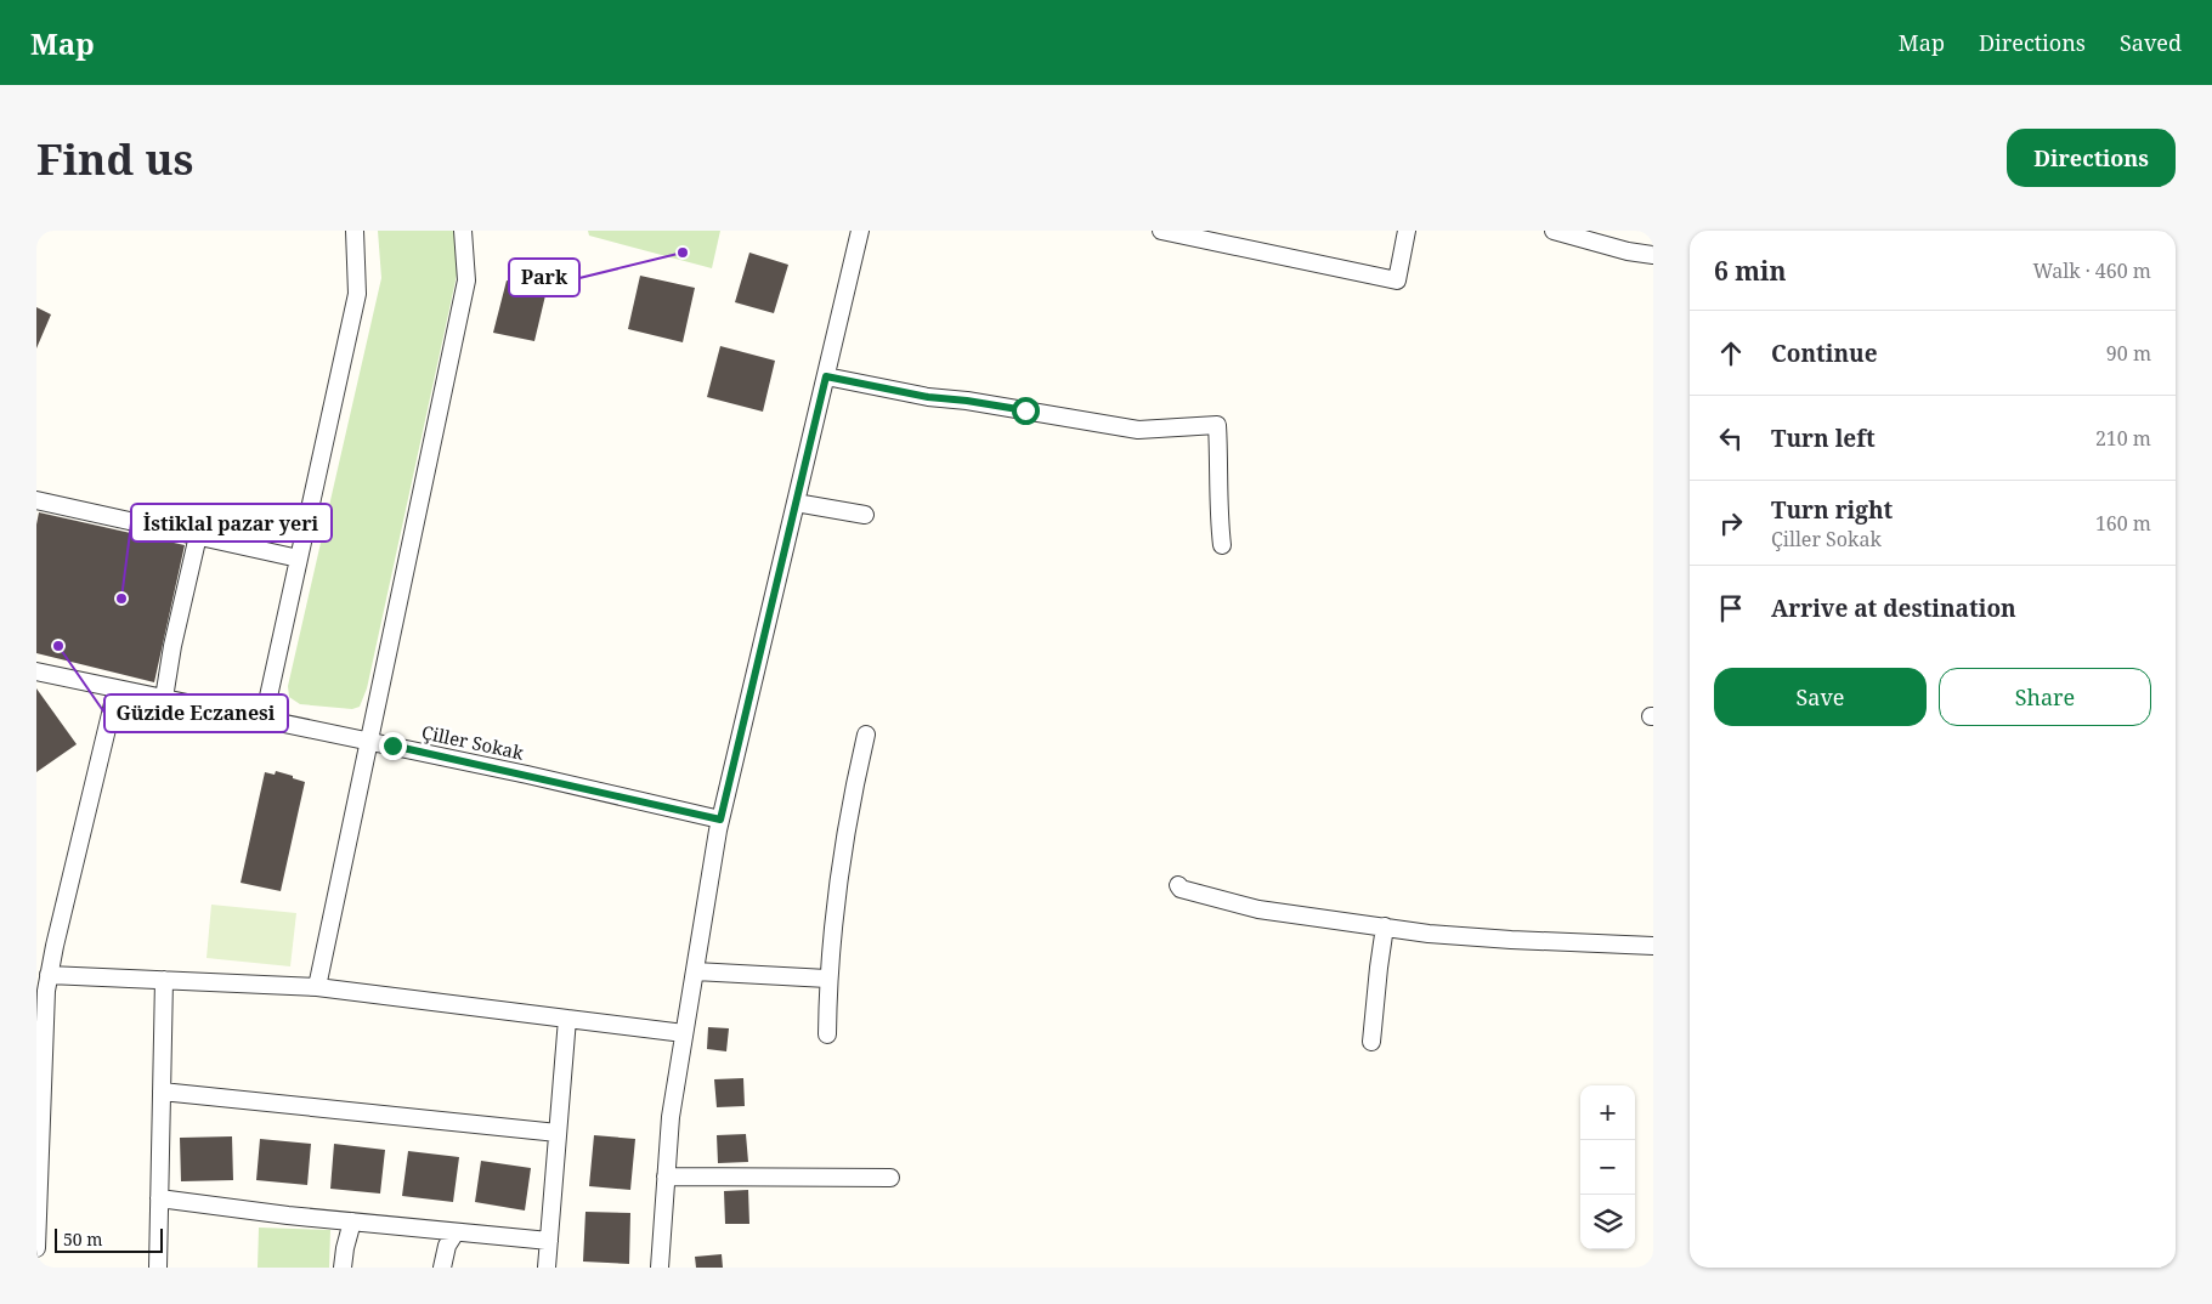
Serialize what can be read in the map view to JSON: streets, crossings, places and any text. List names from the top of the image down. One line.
{"streets":{"street":["Çiller Sokak"]},"places":["Park","İstiklal pazar yeri","Güzide Eczanesi"],"scale_bar":"50 m","page":{"header":"Map","nav":["Map","Directions","Saved"],"buttons":["Directions",["Save","Share"]],"title":"Find us","heading":["6 min","Walk · 460 m"],"list":[["Continue","90 m"],["Turn left","210 m"],["Turn right","Çiller Sokak","160 m"],"Arrive at destination"],"map_buttons":["+","−"],"scale":"50 m"}}
